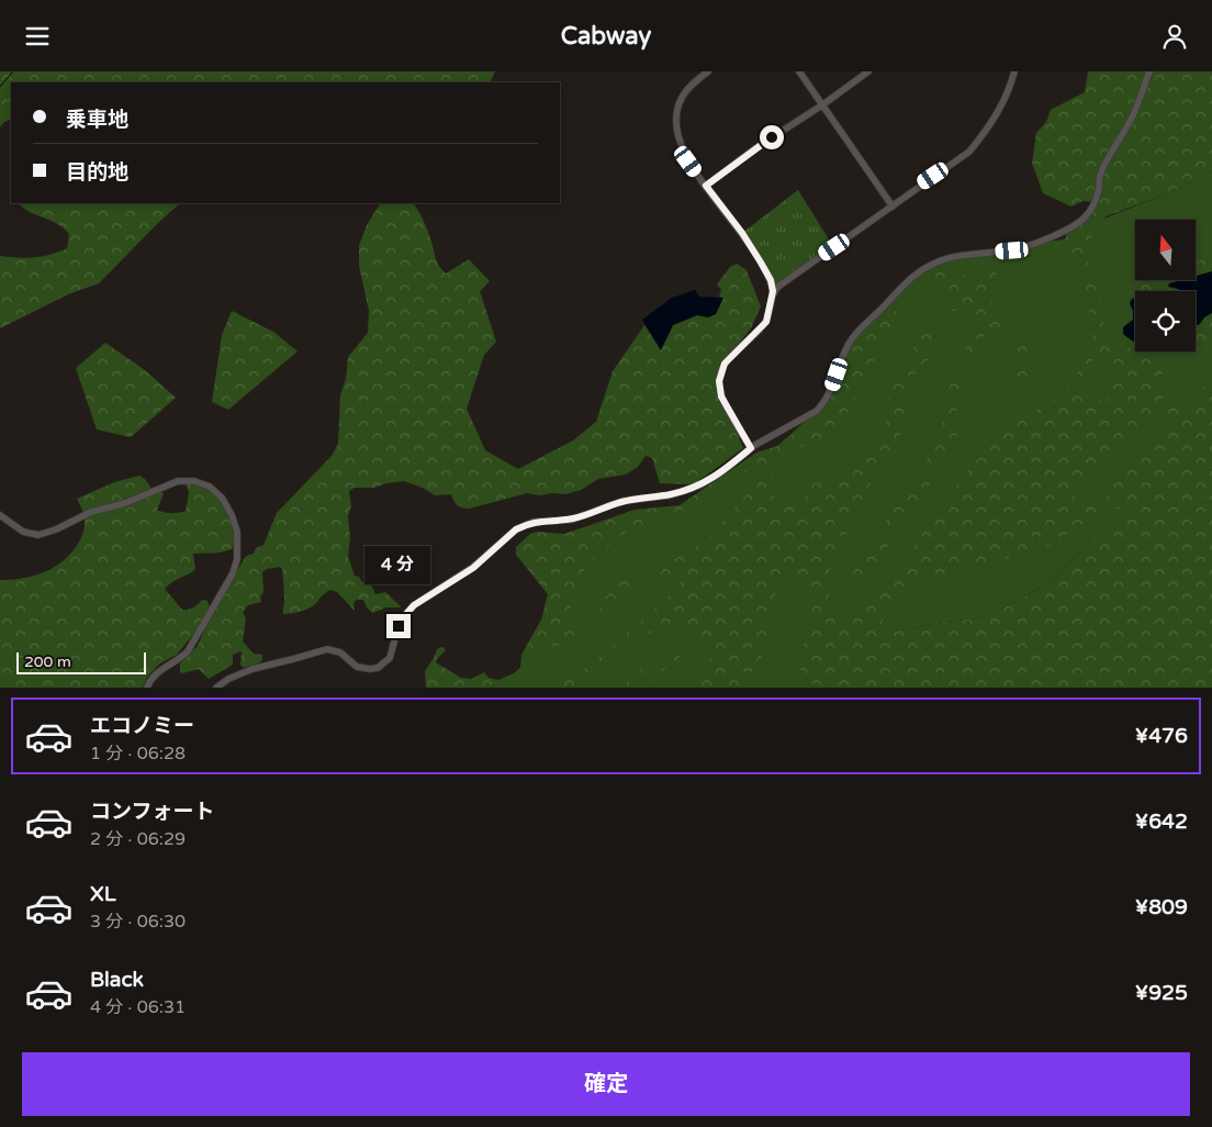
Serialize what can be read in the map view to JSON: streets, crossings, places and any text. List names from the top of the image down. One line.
{"scale_bar":"200 m","north":"top","page":{"header":"Cabway","banner":["乗車地","目的地"],"bubble":"4 分","scale":"200 m","list":[{"name":"エコノミー","note":"1 分 · 06:28","value":"¥476"},{"name":"コンフォート","note":"2 分 · 06:29","value":"¥642"},{"name":"XL","note":"3 分 · 06:30","value":"¥809"},{"name":"Black","note":"4 分 · 06:31","value":"¥925"}],"buttons":"確定"}}
